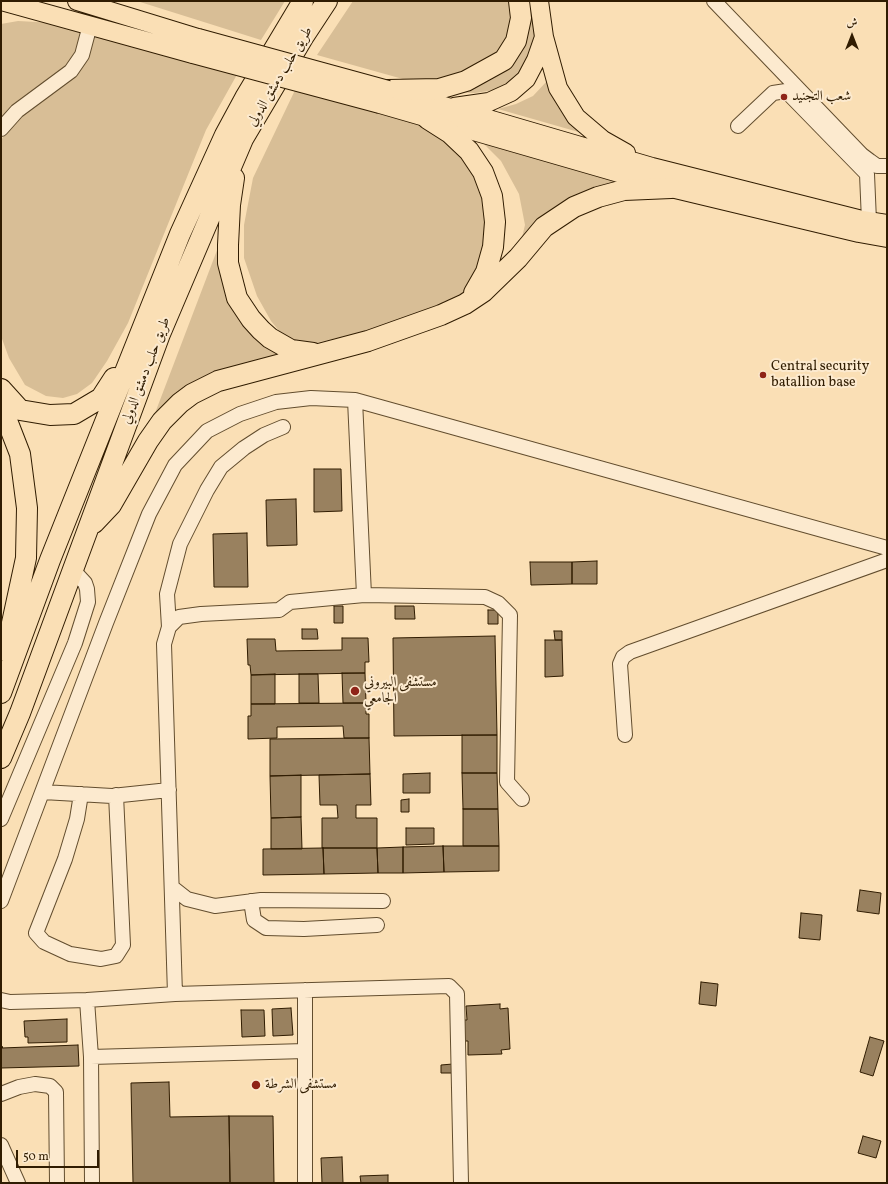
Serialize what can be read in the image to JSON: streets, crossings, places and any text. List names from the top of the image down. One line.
{"streets":{"highway":["طريق حلب دمشق الدولي"]},"places":["شعب التجنيد","Central security batallion base","مستشفى البيروني الجامعي","مستشفى الشرطة"],"scale_bar":"50 m","north":"top"}
